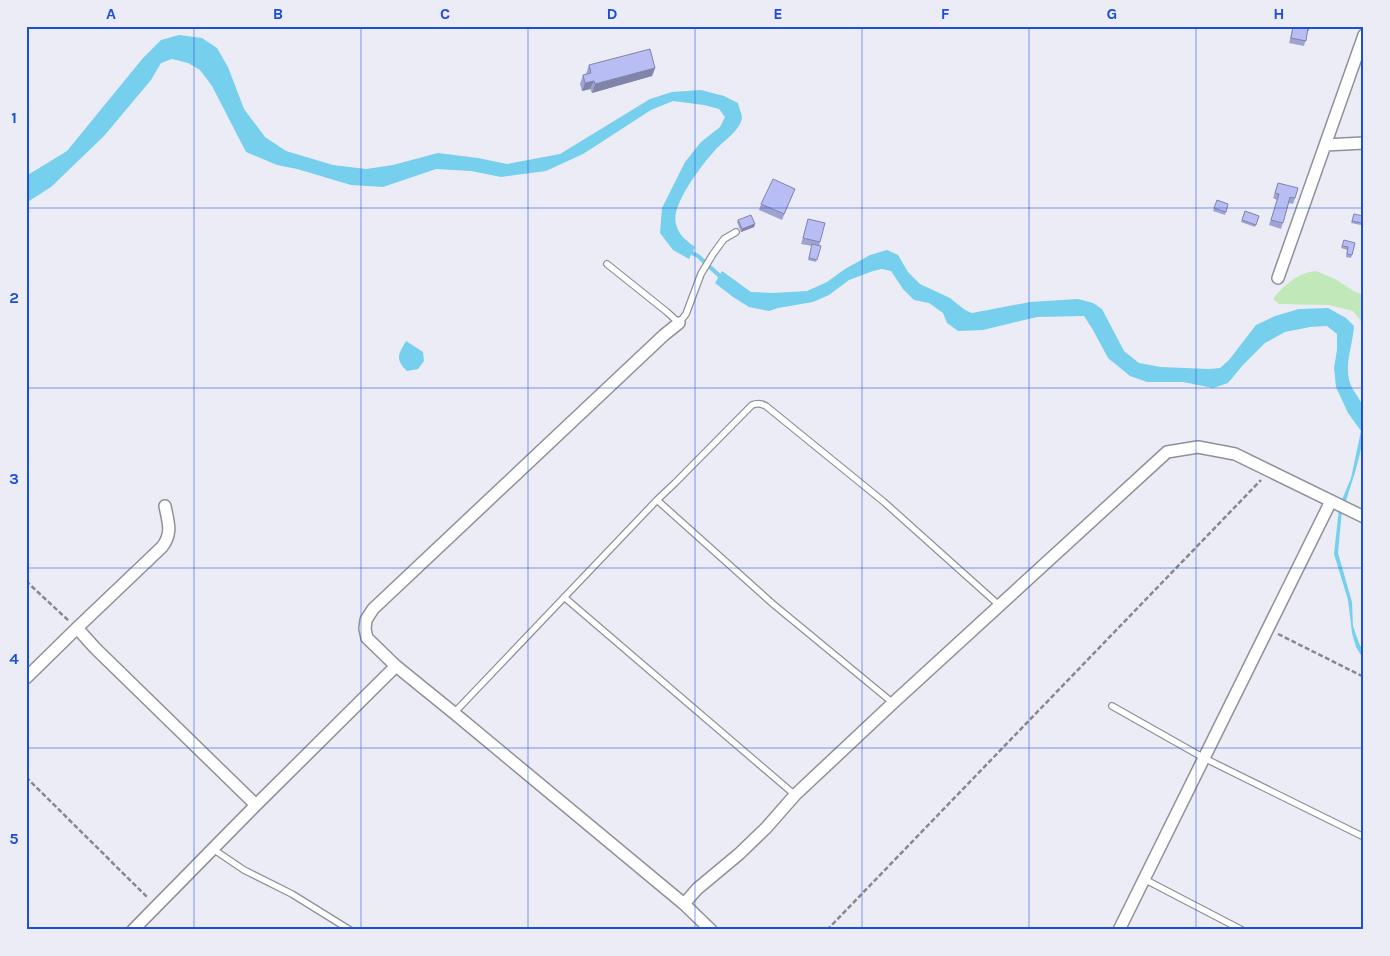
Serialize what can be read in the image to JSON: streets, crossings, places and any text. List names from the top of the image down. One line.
{"grid":{"columns":["A","B","C","D","E","F","G","H"],"rows":["1","2","3","4","5"]}}
